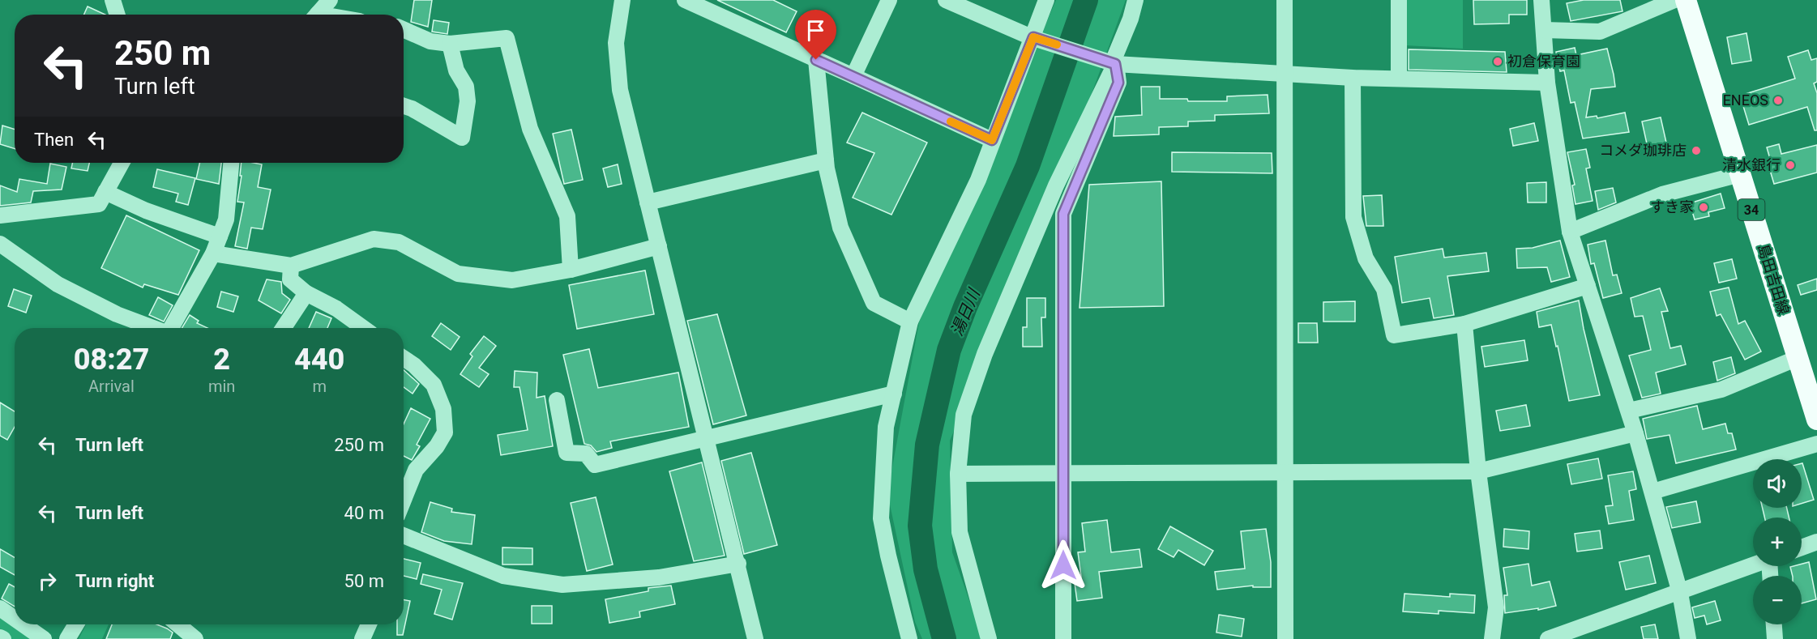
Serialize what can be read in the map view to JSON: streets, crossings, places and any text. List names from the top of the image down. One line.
{"streets":{"main road":["34","島田吉田線"]},"water":["湯日川"],"places":["初倉保育園","ENEOS","コメダ珈琲店","清水銀行","すき家"],"page":{"turn":["250 m","Turn left"],"then":"Then","eta":["08:27","Arrival","2","min","440","m"],"list":[{"name":"Turn left","value":"250 m"},{"name":"Turn left","value":"40 m"},{"name":"Turn right","value":"50 m"}],"map_buttons":["+","−"]}}
